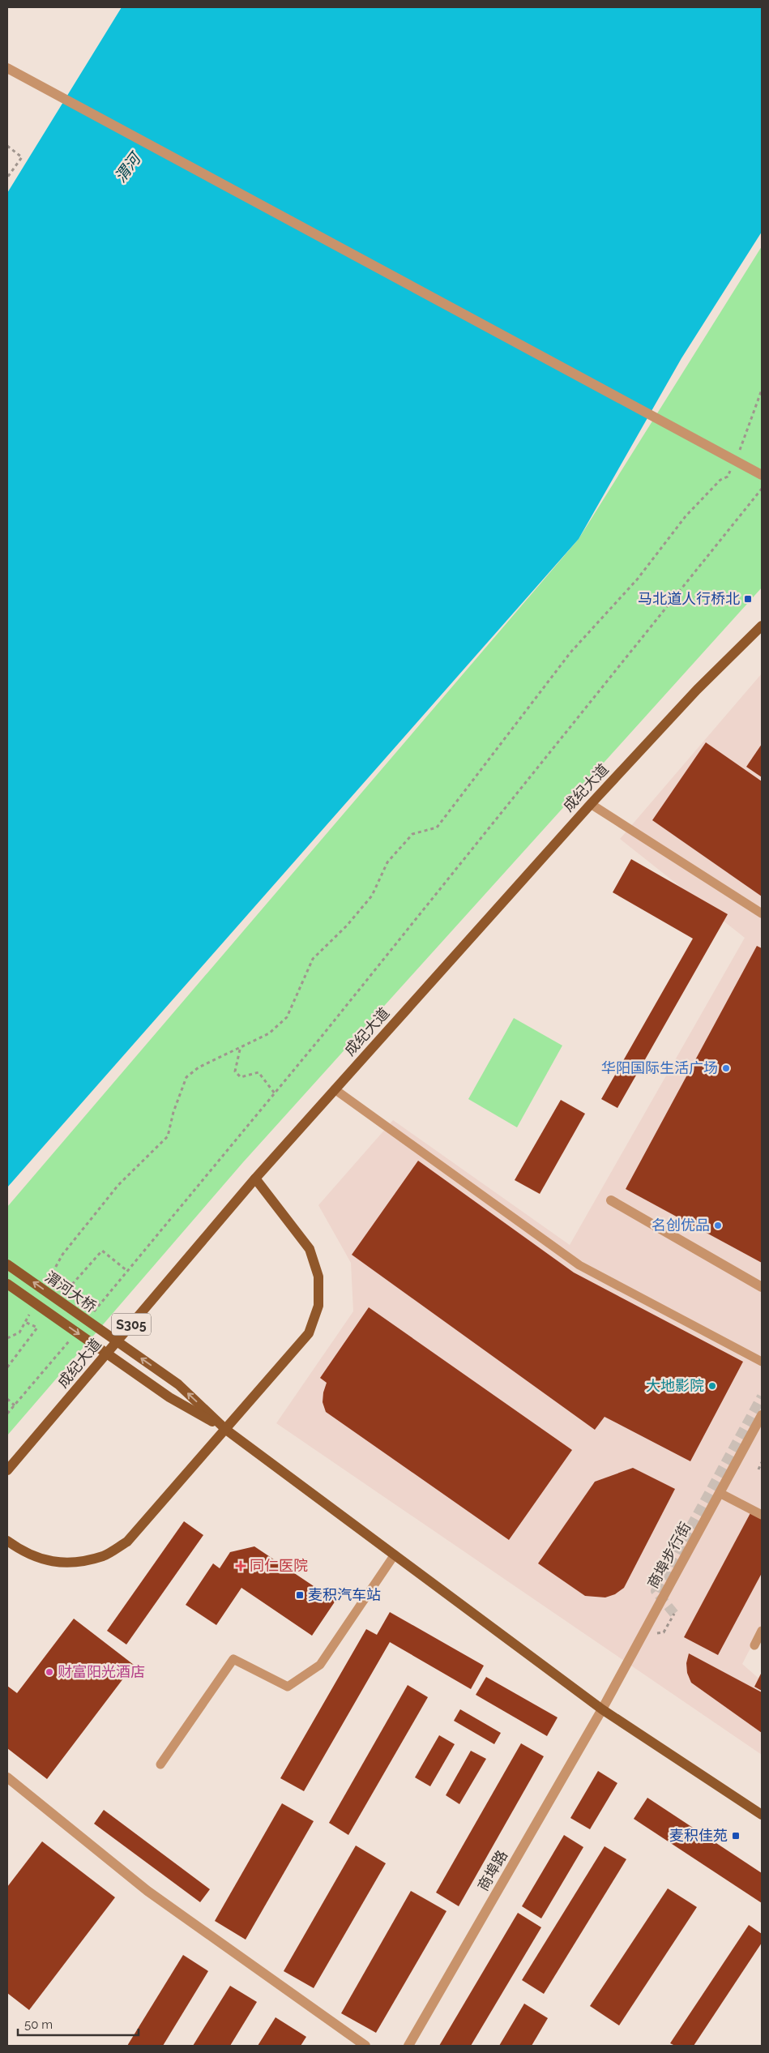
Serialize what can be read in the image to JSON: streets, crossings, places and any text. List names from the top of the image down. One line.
{"streets":{"main road":["成纪大道","渭河大桥","S305"],"street":["商埠步行街","商埠路"]},"crossings":[["商埠步行街","商埠路"]],"water":["渭河"],"places":{"transit":["马北道人行桥北","麦积汽车站","麦积佳苑"],"other":["华阳国际生活广场","名创优品","大地影院","财富阳光酒店"],"health":["同仁医院"]},"scale_bar":"50 m"}
